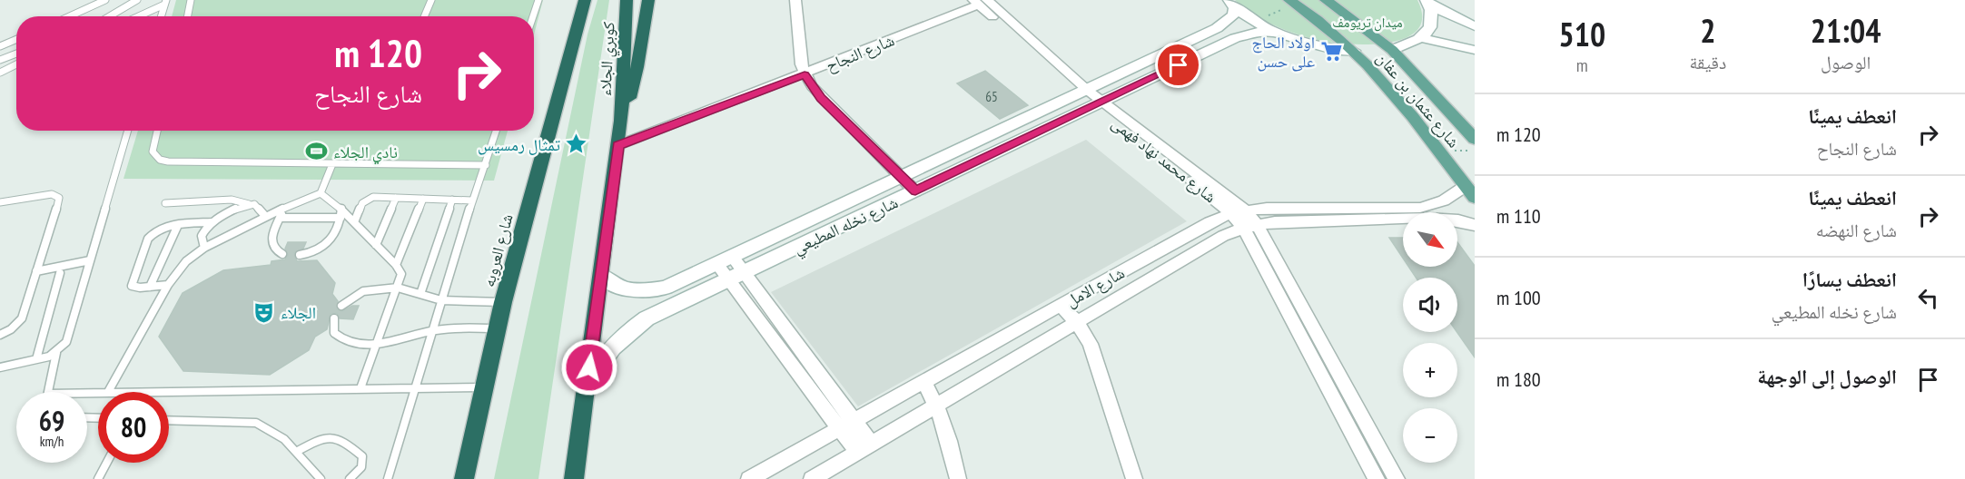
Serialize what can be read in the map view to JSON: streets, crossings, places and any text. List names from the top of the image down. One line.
{"streets":{"highway":["كوبري الجلاء","شارع العروبه"],"main road":["شارع عثمان بن عفان"],"street":["شارع النجاح","شارع محمد نهاد فهمى","شارع نخله المطيعي","شارع الامل"]},"crossings":[["شارع النجاح","شارع محمد نهاد فهمى"],["كوبري الجلاء","شارع العروبه"],["شارع عثمان بن عفان","شارع الامل"],["شارع محمد نهاد فهمى","شارع نخله المطيعي"],["شارع محمد نهاد فهمى","شارع الامل"]],"parks":["ميدان تريومف"],"places":{"supermarket":["اولاد الحاج على حسن"],"place":["تمثال رمسيس"],"sports":["نادي الجلاء"],"theatre":["الجلاء"]},"house_numbers":["65"],"north":"bottom right","page":{"eta":["21:04","الوصول","2","دقيقة","510","m"],"turn":["120 m","شارع النجاح"],"list":[{"name":"انعطف يمينًا","note":"شارع النجاح","value":"120 m"},{"name":"انعطف يمينًا","note":"شارع النهضه","value":"110 m"},{"name":"انعطف يسارًا","note":"شارع نخله المطيعي","value":"100 m"},{"name":"الوصول إلى الوجهة","value":"180 m"}],"map_buttons":["+","−"],"speed":"69 km/h","limit":"80"}}
